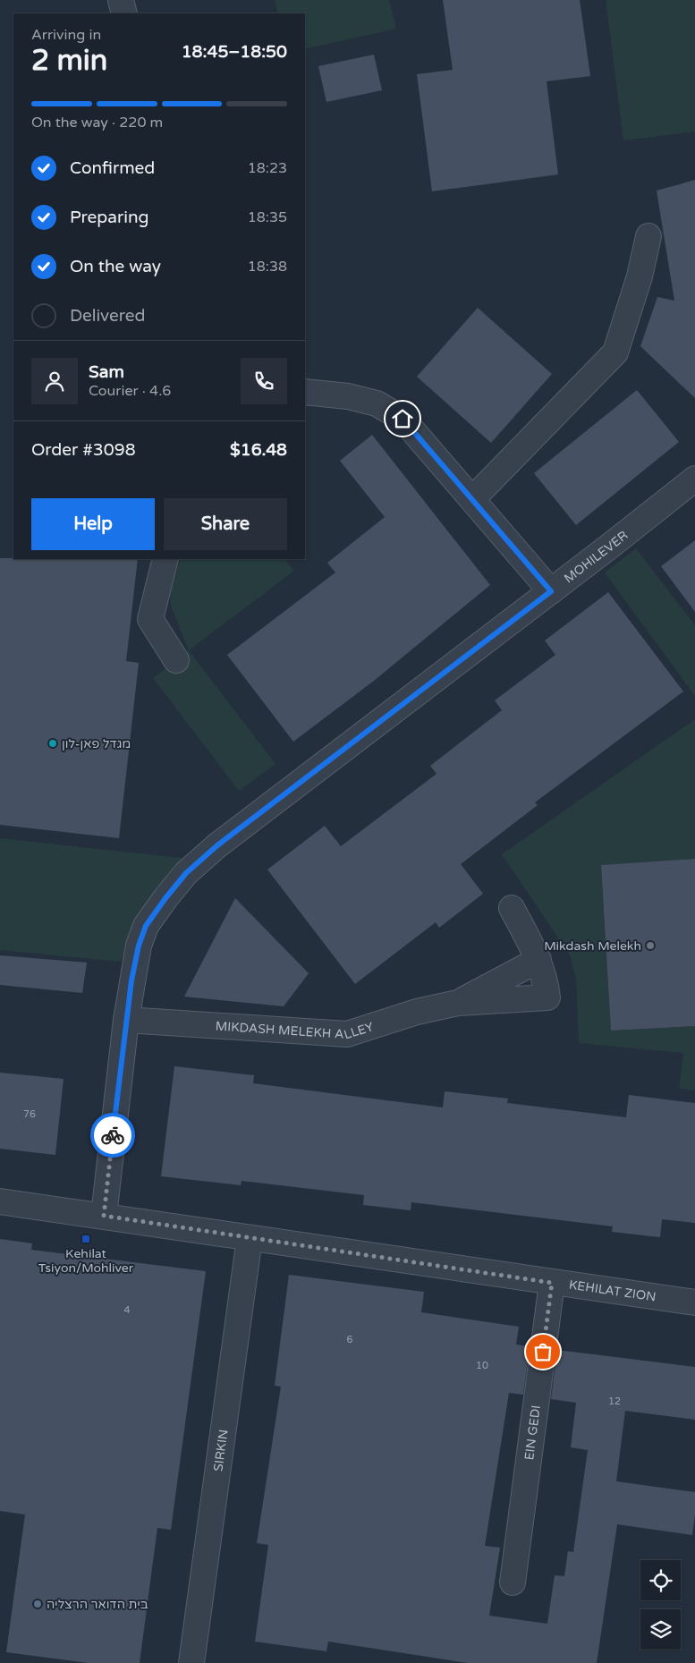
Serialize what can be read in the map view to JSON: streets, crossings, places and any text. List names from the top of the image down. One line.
{"streets":{"street":["MOHILEVER","MIKDASH MELEKH ALLEY","KEHILAT ZION","EIN GEDI","SIRKIN"]},"crossings":[["MOHILEVER","MIKDASH MELEKH ALLEY"],["MOHILEVER","KEHILAT ZION"],["KEHILAT ZION","EIN GEDI"],["KEHILAT ZION","SIRKIN"]],"places":{"other":["מגדל פאן-לון","Mikdash Melekh","בית הדואר הרצליה"],"transit":["Kehilat Tsiyon/Mohliver"]},"house_numbers":["76","4","6","10","12"],"page":{"heading":["2 min","Arriving in","18:45–18:50"],"panel":["Sam","Courier · 4.6","Order #3098","$16.48"],"bar":"On the way · 220 m","list":[["Confirmed","18:23"],["Preparing","18:35"],["On the way","18:38"],"Delivered"],"buttons":["Help","Share"]}}
